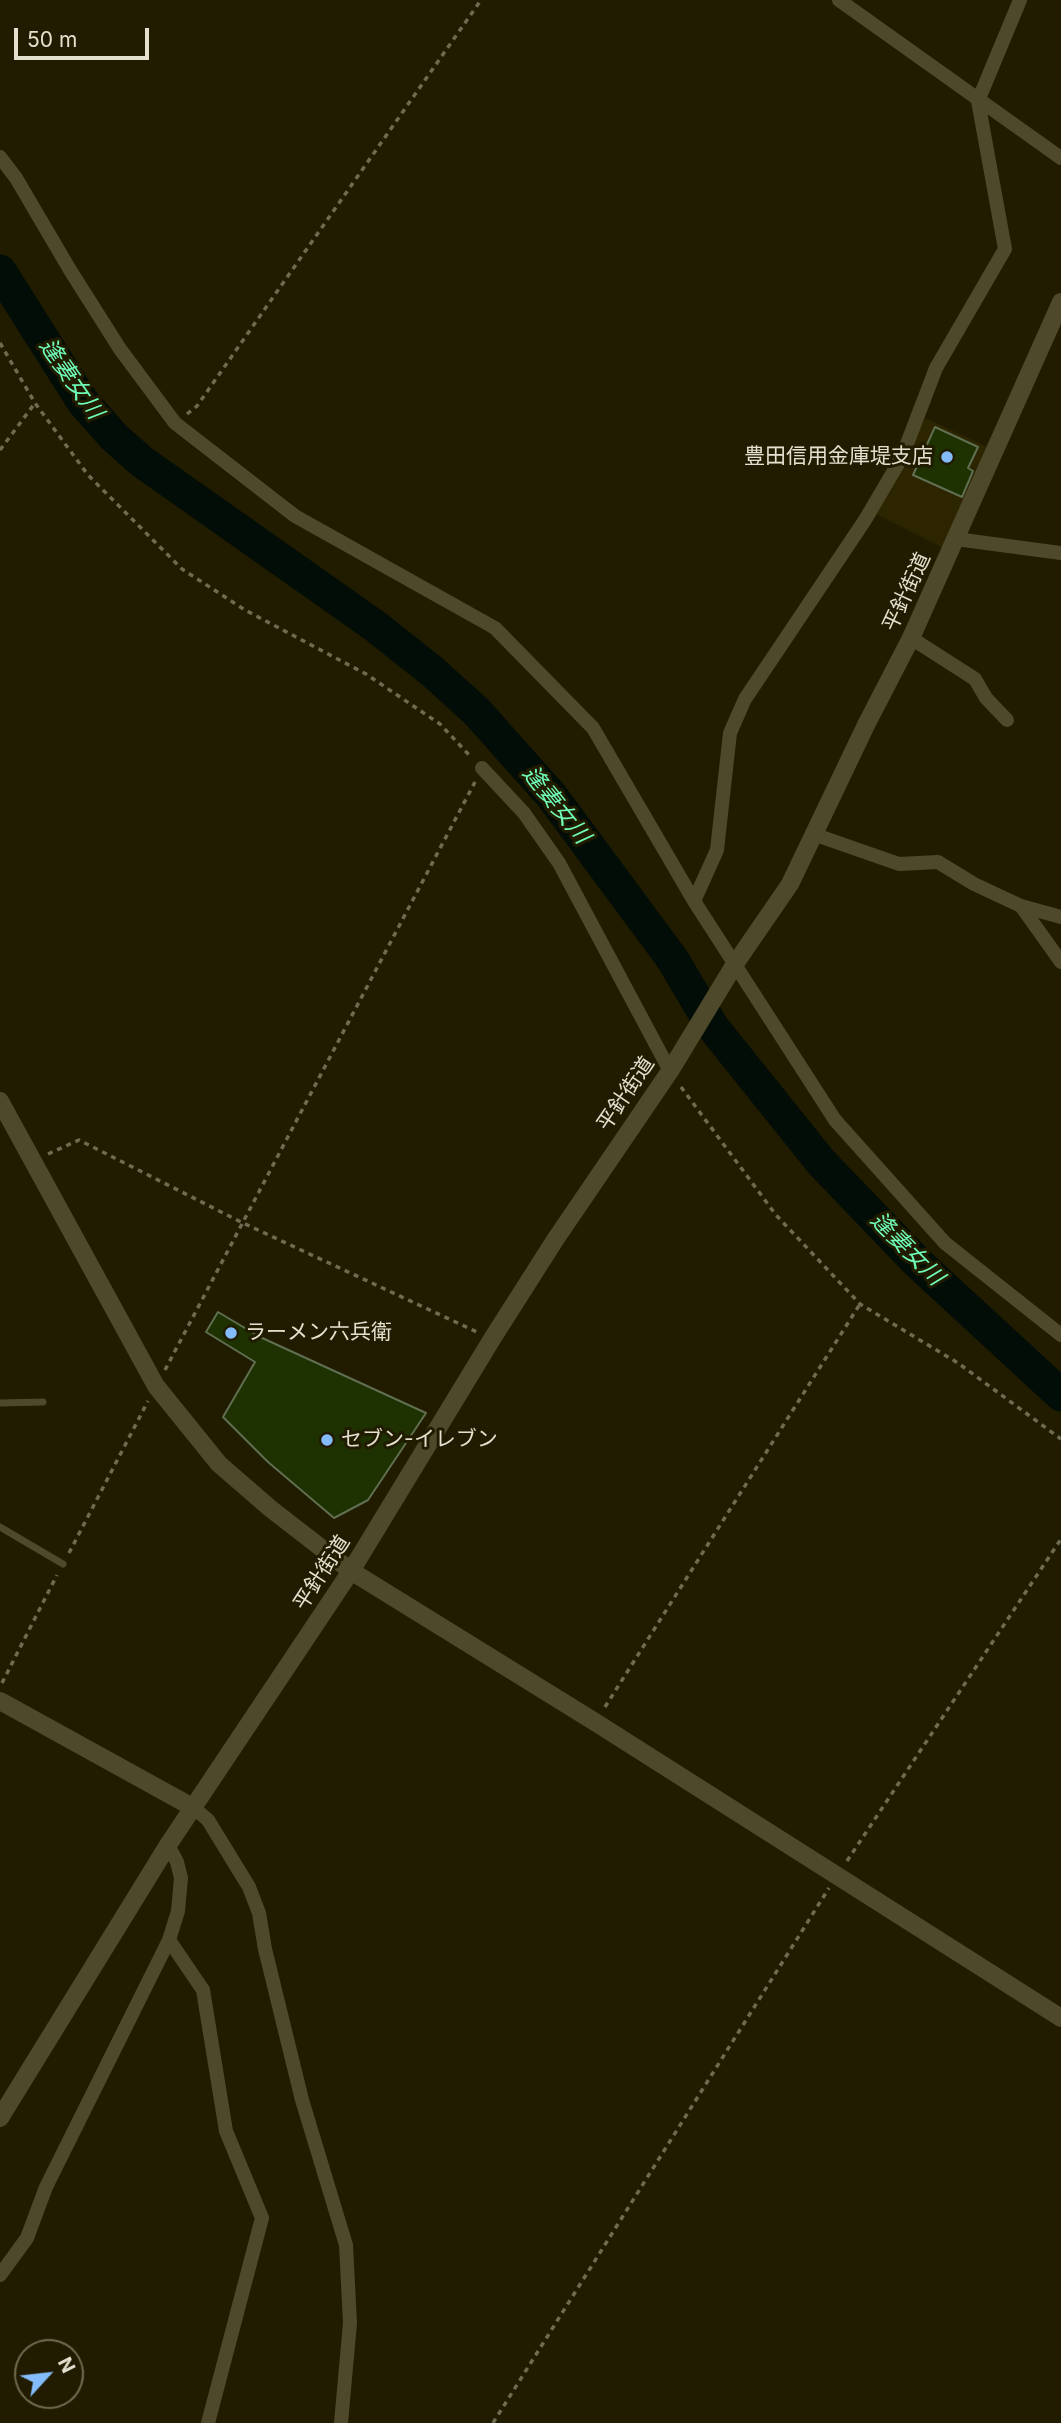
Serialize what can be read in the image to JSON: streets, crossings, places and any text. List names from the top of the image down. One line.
{"streets":{"street":["平針街道"]},"water":["逢妻女川"],"places":["豊田信用金庫堤支店","ラーメン六兵衛","セブン-イレブン"],"scale_bar":"50 m","north":"top right"}
